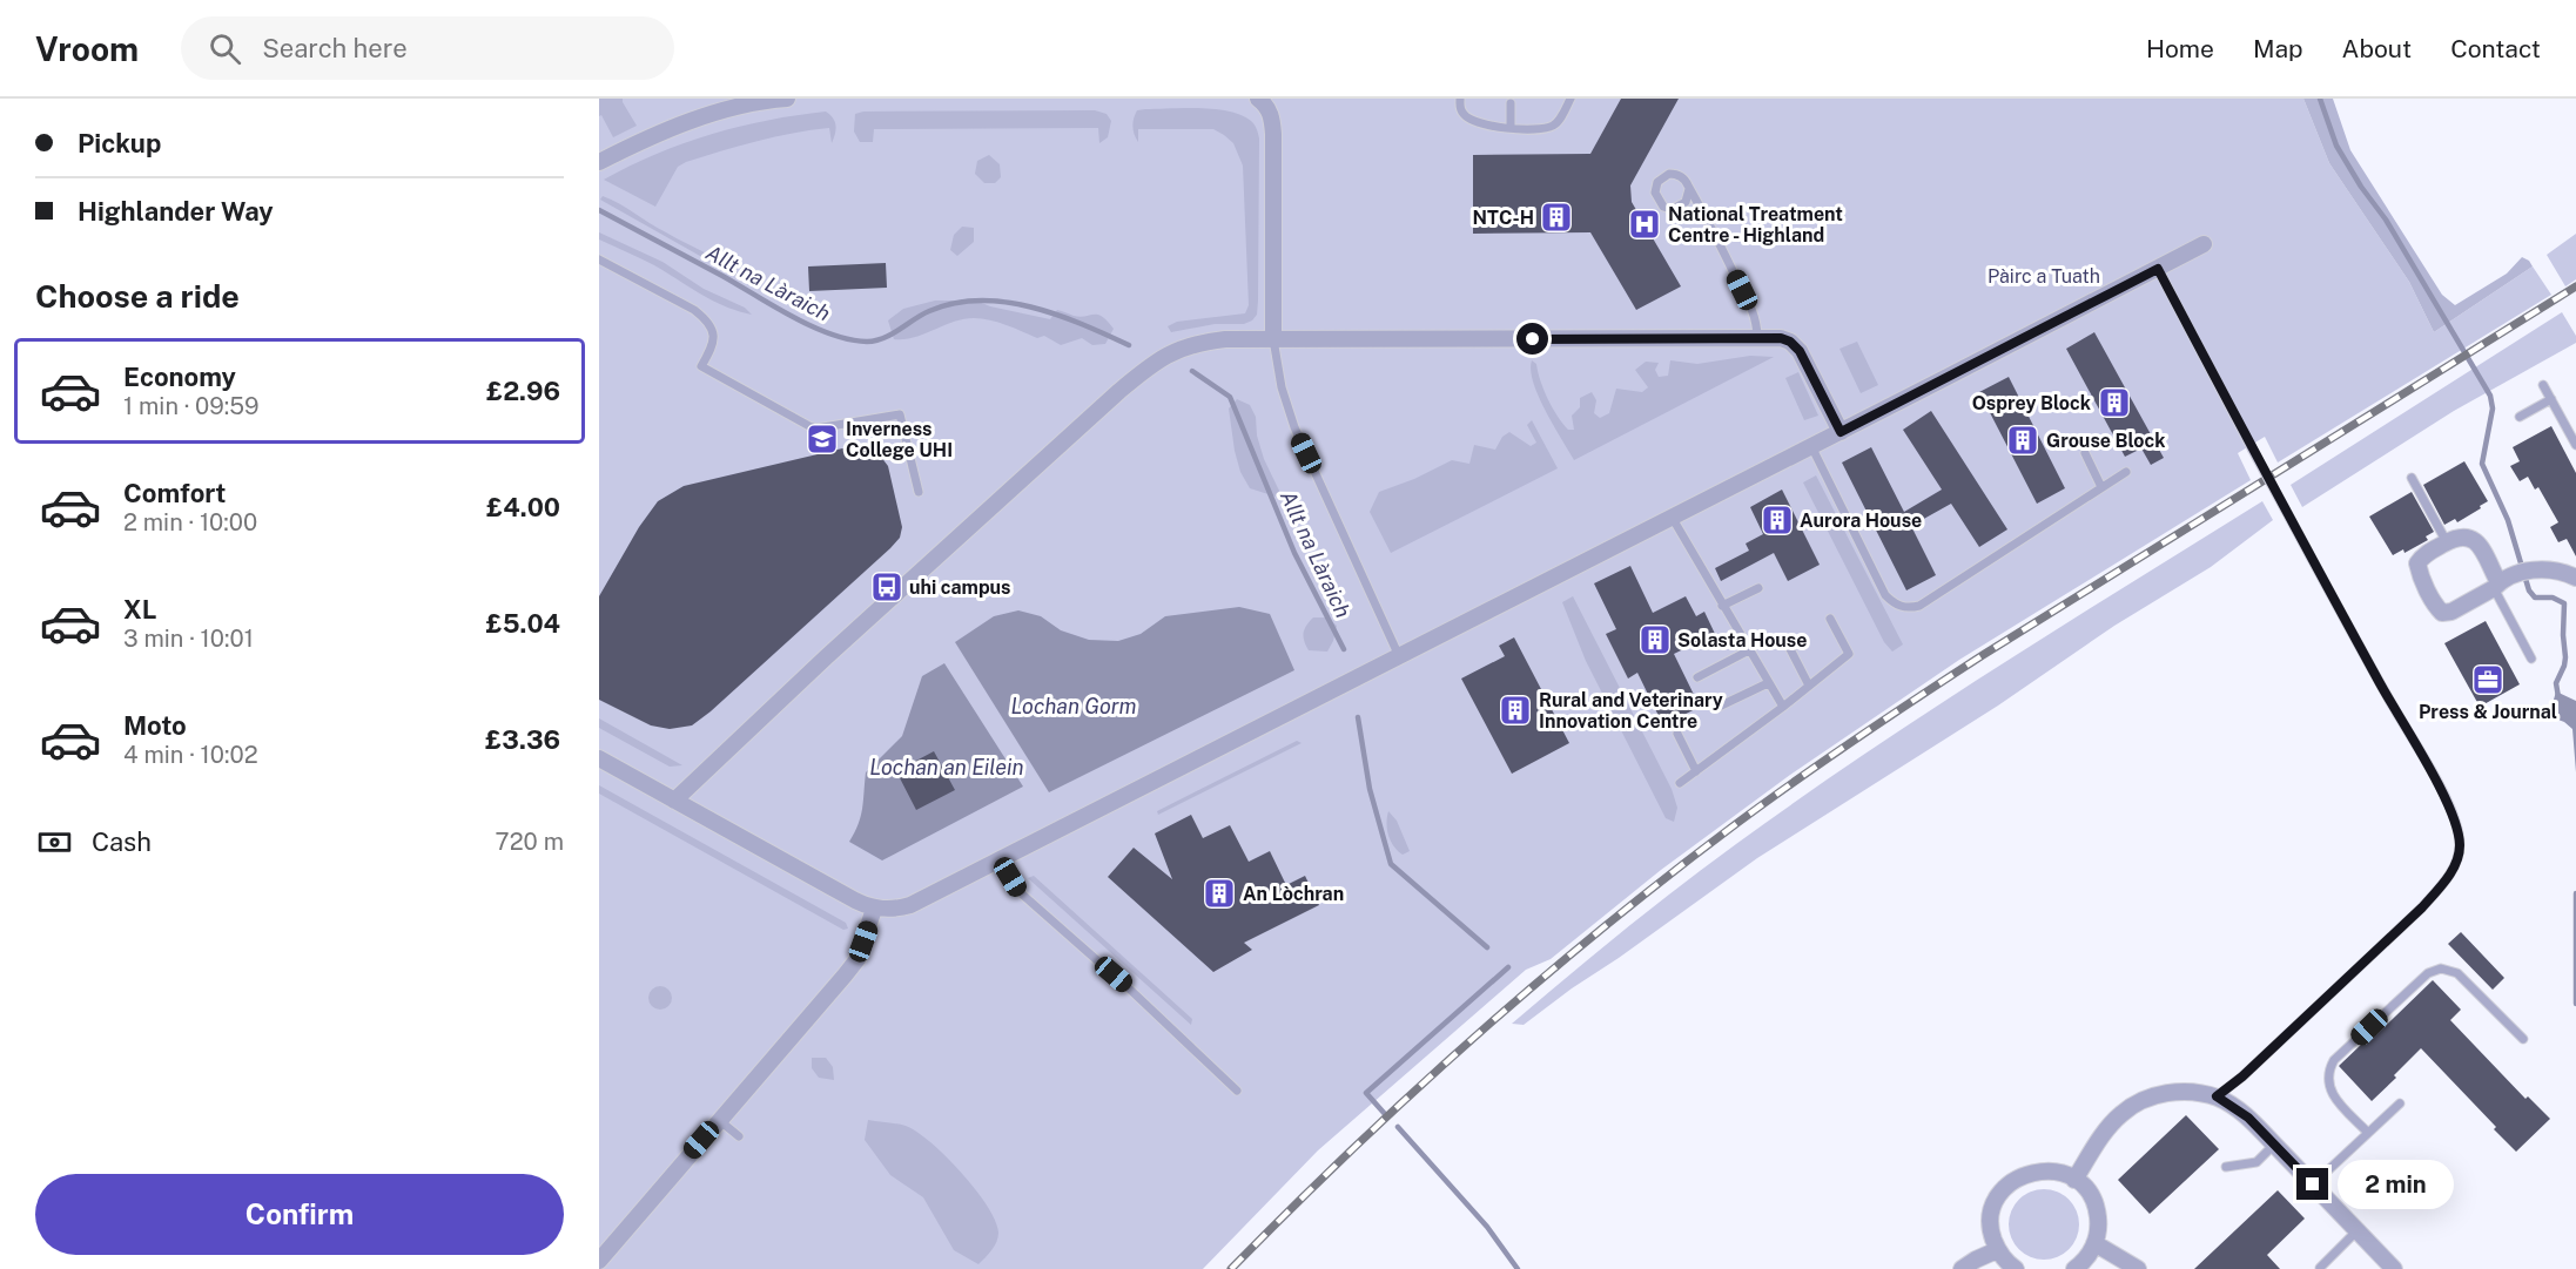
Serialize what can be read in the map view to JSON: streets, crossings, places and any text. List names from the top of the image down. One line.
{"water":["Allt na Làraich","Lochan Gorm","Lochan an Eilein"],"parks":["Pàirc a Tuath"],"places":{"building":["NTC-H","Osprey Block","Grouse Block","Aurora House","Solasta House","Rural and Veterinary Innovation Centre","An Lòchran"],"hospital":["National Treatment Centre - Highland"],"school or university":["Inverness College UHI"],"bus stop":["uhi campus"],"office":["Press & Journal"]},"page":{"header":"Vroom","search":"Search here","nav":["Home","Map","About","Contact"],"banner":["Pickup","Highlander Way"],"heading":"Choose a ride","list":[{"name":"Economy","note":"1 min · 09:59","value":"£2.96"},{"name":"Comfort","note":"2 min · 10:00","value":"£4.00"},{"name":"XL","note":"3 min · 10:01","value":"£5.04"},{"name":"Moto","note":"4 min · 10:02","value":"£3.36"}],"pay":["Cash","720 m"],"buttons":"Confirm","bubble":"2 min"}}
